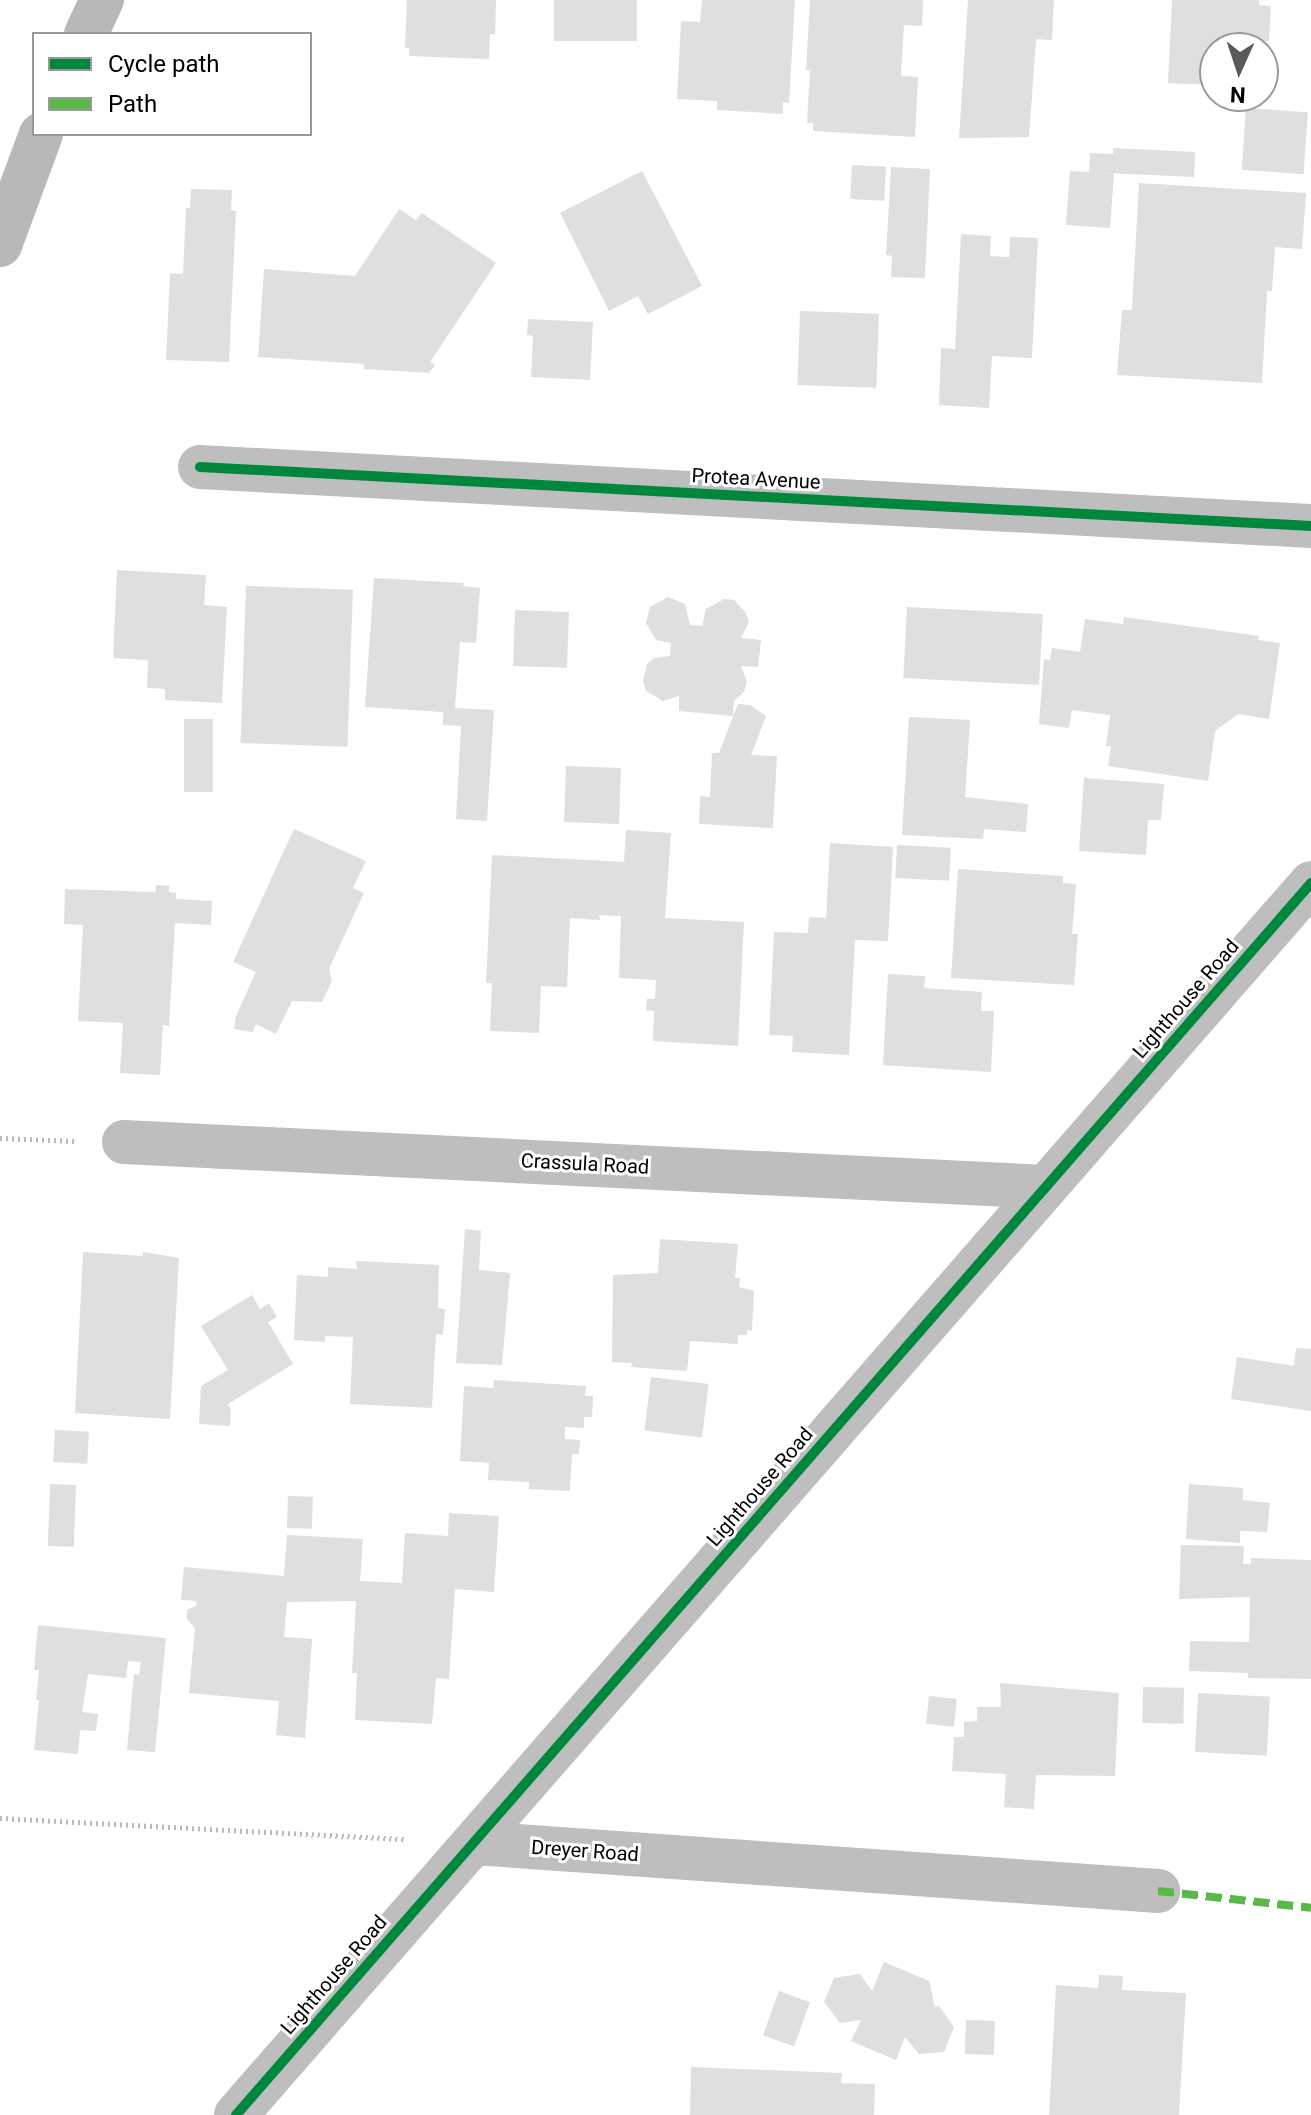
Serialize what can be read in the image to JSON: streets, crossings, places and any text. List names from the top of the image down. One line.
{"streets":{"street":["Protea Avenue","Lighthouse Road","Crassula Road","Dreyer Road"]},"crossings":[["Lighthouse Road","Crassula Road"],["Lighthouse Road","Dreyer Road"]],"legend":["Cycle path","Path"],"north":"bottom"}
